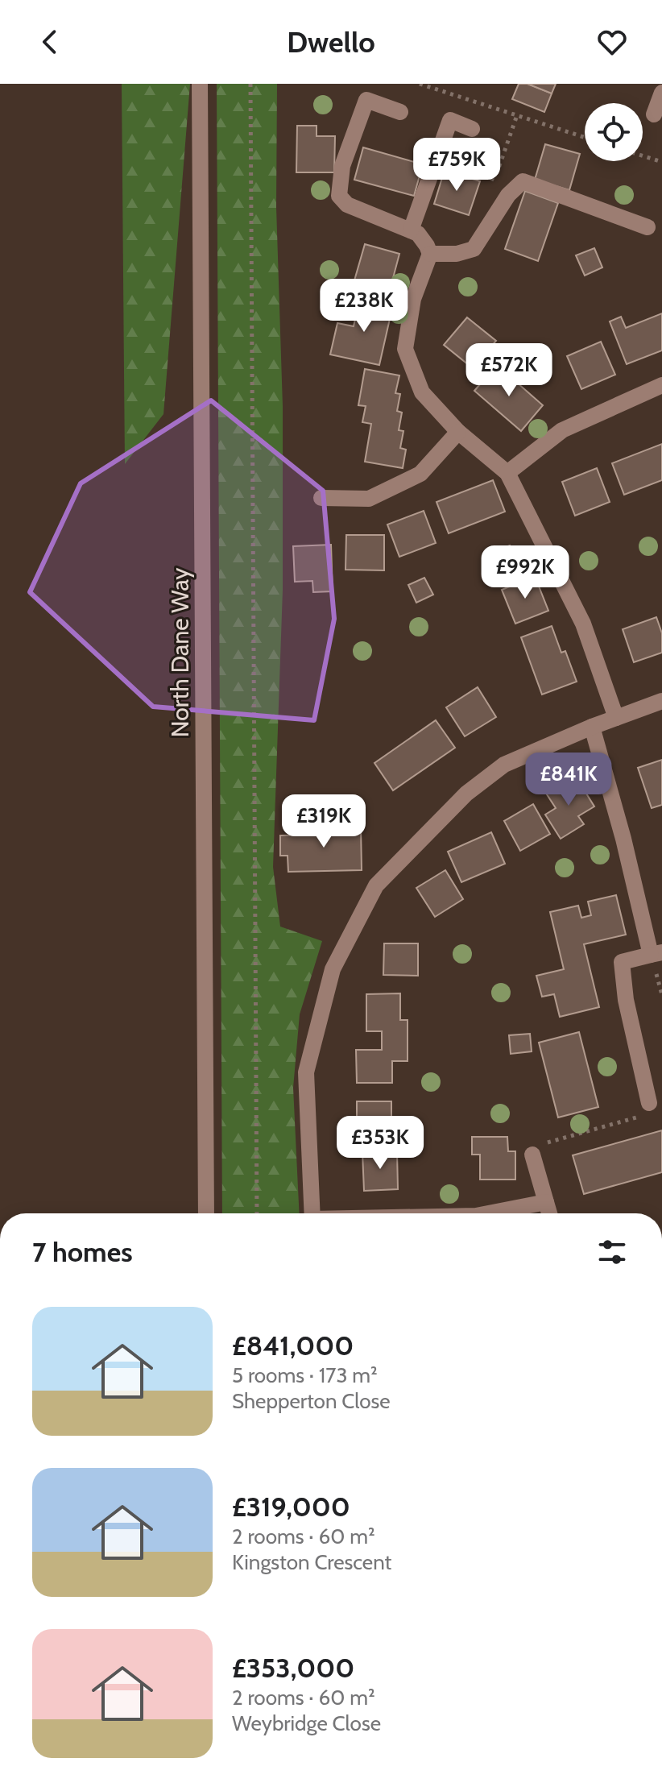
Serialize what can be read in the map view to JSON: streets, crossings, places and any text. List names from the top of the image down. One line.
{"streets":{"street":["North Dane Way"]},"page":{"header":"Dwello","price":["£759K","£238K","£572K","£992K","£841K","£319K","£353K"],"heading":"7 homes","list":[{"name":"£841,000","note":"5 rooms · 173 m² · Shepperton Close"},{"name":"£319,000","note":"2 rooms · 60 m² · Kingston Crescent"},{"name":"£353,000","note":"2 rooms · 60 m² · Weybridge Close"}]}}
